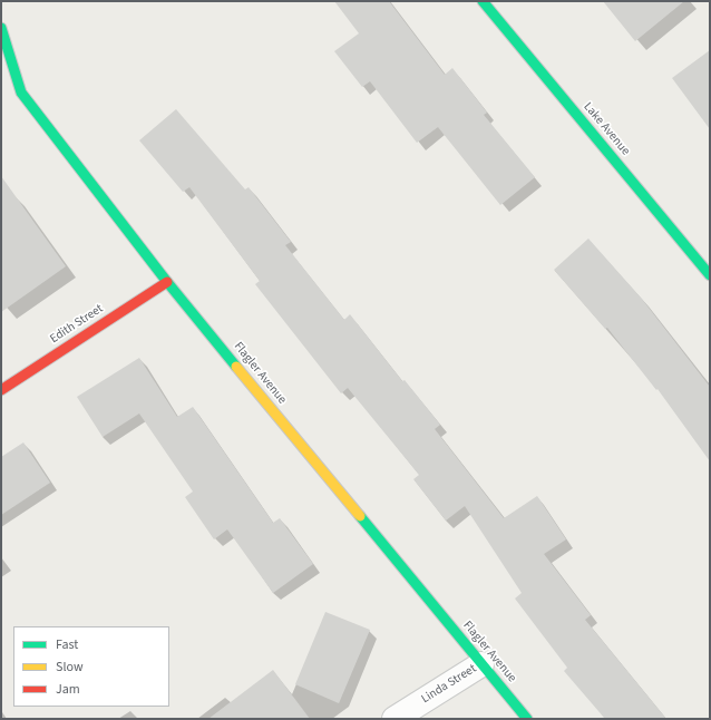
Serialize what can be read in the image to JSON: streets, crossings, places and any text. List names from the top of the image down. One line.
{"streets":{"street":["Lake Avenue","Edith Street","Flagler Avenue","Linda Street"]},"crossings":[["Edith Street","Flagler Avenue"],["Flagler Avenue","Linda Street"]],"legend":["Fast","Slow","Jam"]}
